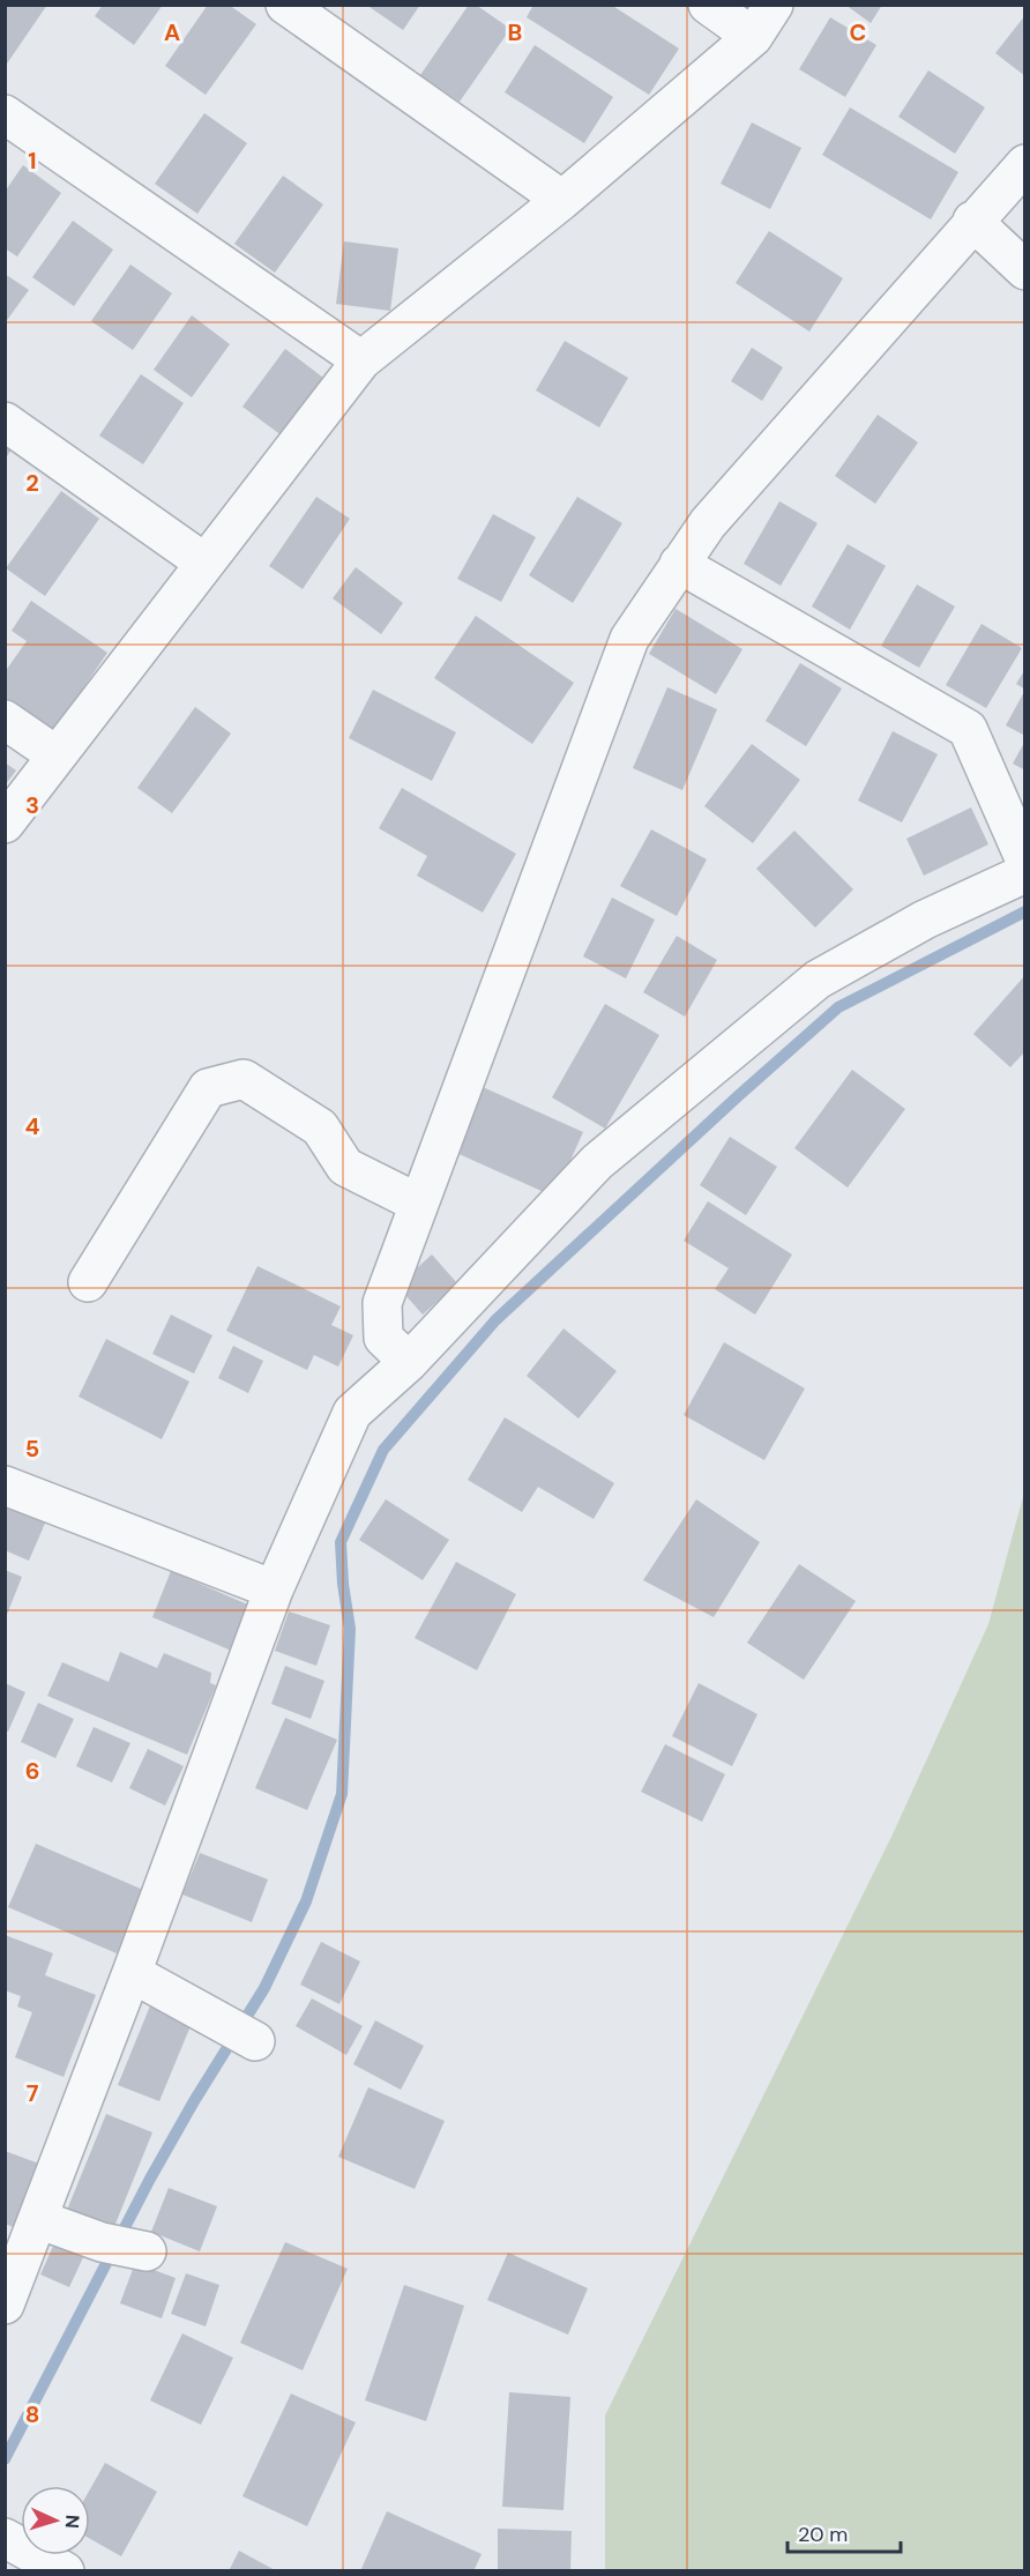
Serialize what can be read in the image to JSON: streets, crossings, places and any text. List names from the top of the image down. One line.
{"scale_bar":"20 m","north":"right","grid":{"columns":["A","B","C"],"rows":["1","2","3","4","5","6","7","8"]}}
